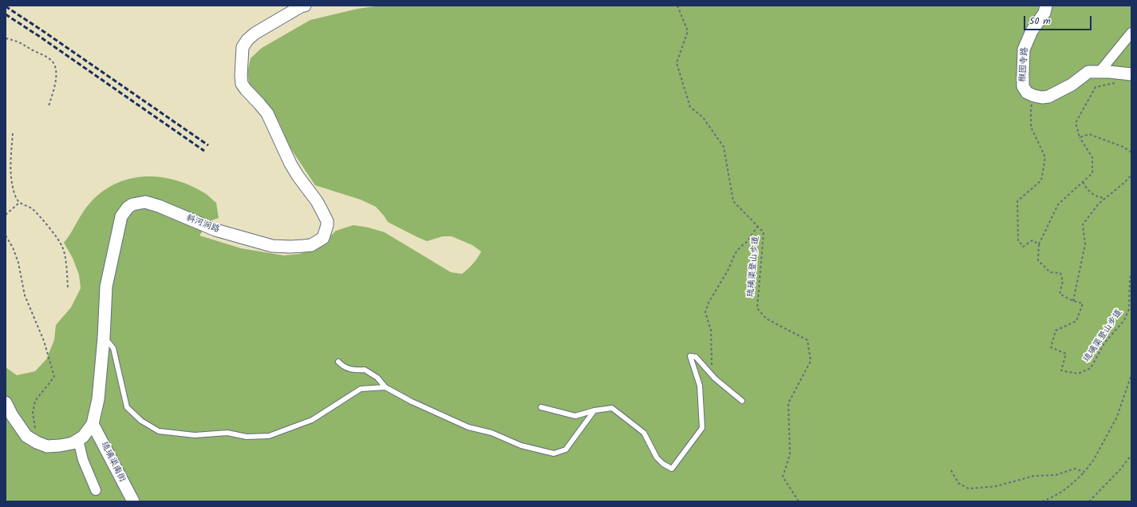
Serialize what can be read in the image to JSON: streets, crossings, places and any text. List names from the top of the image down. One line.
{"streets":{"street":["椒园寺路","斜河涧路","琉璃渠南街"],"path":["琉璃渠登山步道"]},"crossings":[["斜河涧路","琉璃渠南街"]],"scale_bar":"50 m"}
